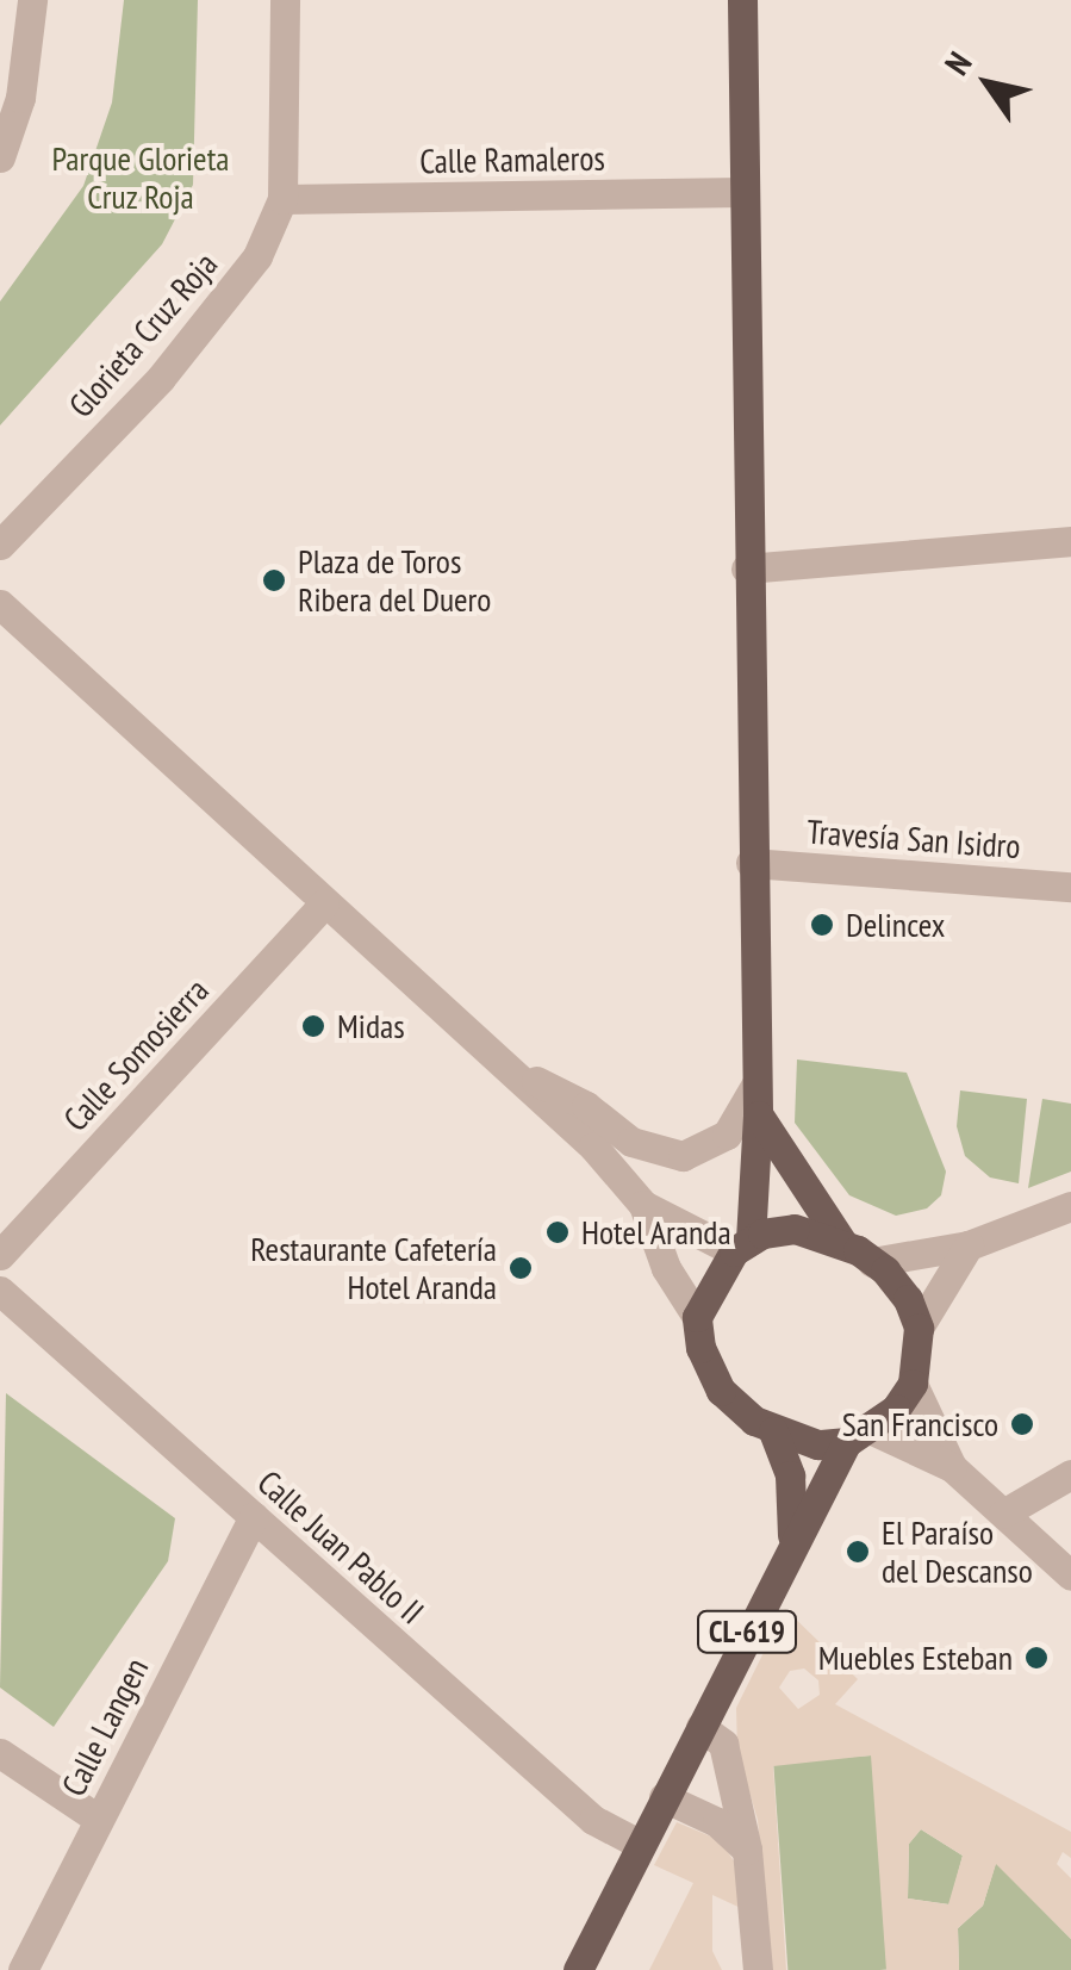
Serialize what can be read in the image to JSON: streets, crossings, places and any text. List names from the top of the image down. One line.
{"streets":{"main road":["CL-619"],"street":["Calle Ramaleros","Glorieta Cruz Roja","Travesía San Isidro","Calle Somosierra","Calle Juan Pablo II","Calle Langen"]},"crossings":[["Calle Ramaleros","Glorieta Cruz Roja"],["Calle Juan Pablo II","CL-619"],["Calle Juan Pablo II","Calle Langen"]],"parks":["Parque Glorieta Cruz Roja"],"places":["Plaza de Toros Ribera del Duero","Delincex","Midas","Hotel Aranda","Restaurante Cafetería Hotel Aranda","San Francisco","El Paraíso del Descanso","Muebles Esteban"],"north":"top left"}
